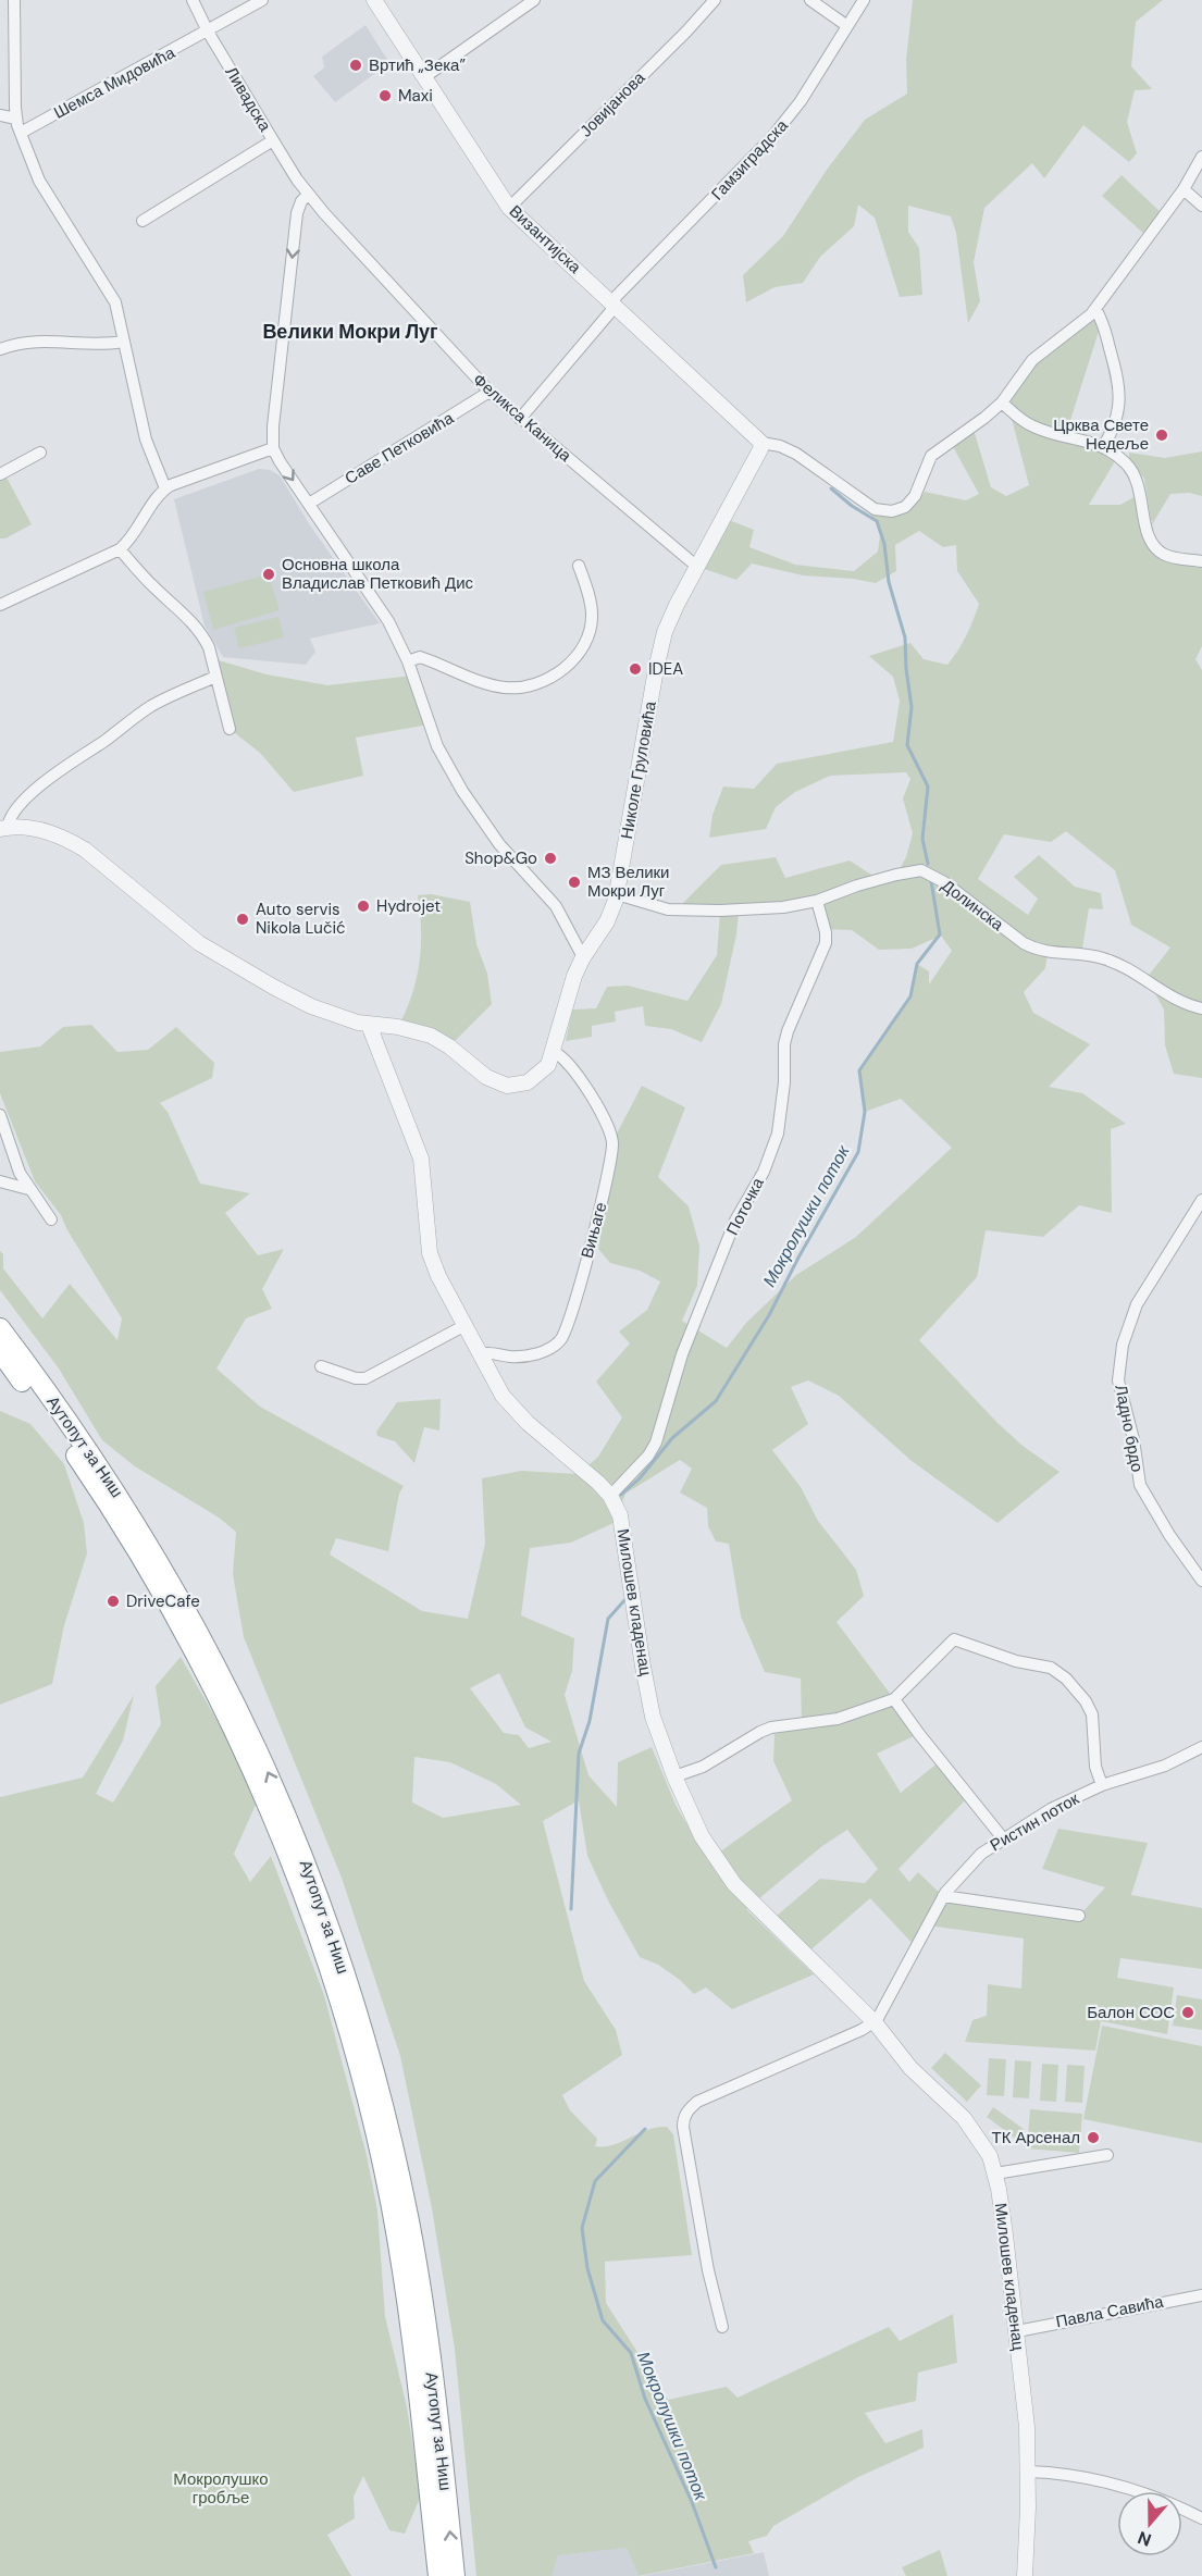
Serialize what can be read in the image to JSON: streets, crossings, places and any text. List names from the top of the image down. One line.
{"streets":{"highway":["Аутопут за Ниш"],"street":["Шемса Мидовића","Ливадска","Јовијанова","Гамзиградска","Византијска","Феликса Каница","Саве Петковића","Николе Груловића","Долинска","Поточка","Вињаге","Ладно брдо","Милошев кладенац","Ристин поток","Павла Савића"]},"crossings":[["Шемса Мидовића","Ливадска"],["Ливадска","Феликса Каница"],["Јовијанова","Византијска"],["Гамзиградска","Византијска"],["Гамзиградска","Феликса Каница"],["Византијска","Николе Груловића"],["Феликса Каница","Саве Петковића"],["Феликса Каница","Николе Груловића"],["Николе Груловића","Долинска"],["Николе Груловића","Вињаге"],["Николе Груловића","Милошев кладенац"],["Долинска","Поточка"],["Поточка","Милошев кладенац"],["Вињаге","Милошев кладенац"],["Милошев кладенац","Ристин поток"],["Милошев кладенац","Павла Савића"]],"districts":["Велики Мокри Луг"],"water":["Мокролушки поток"],"parks":["Мокролушко гробље"],"places":["Вртић „Зека”","Maxi","Црква Свете Недеље","Основна школа Владислав Петковић Дис","IDEA","Shop&Go","МЗ Велики Мокри Луг","Hydrojet","Auto servis Nikola Lučić","DriveCafe","Балон СОС","ТК Арсенал"],"north":"bottom"}
